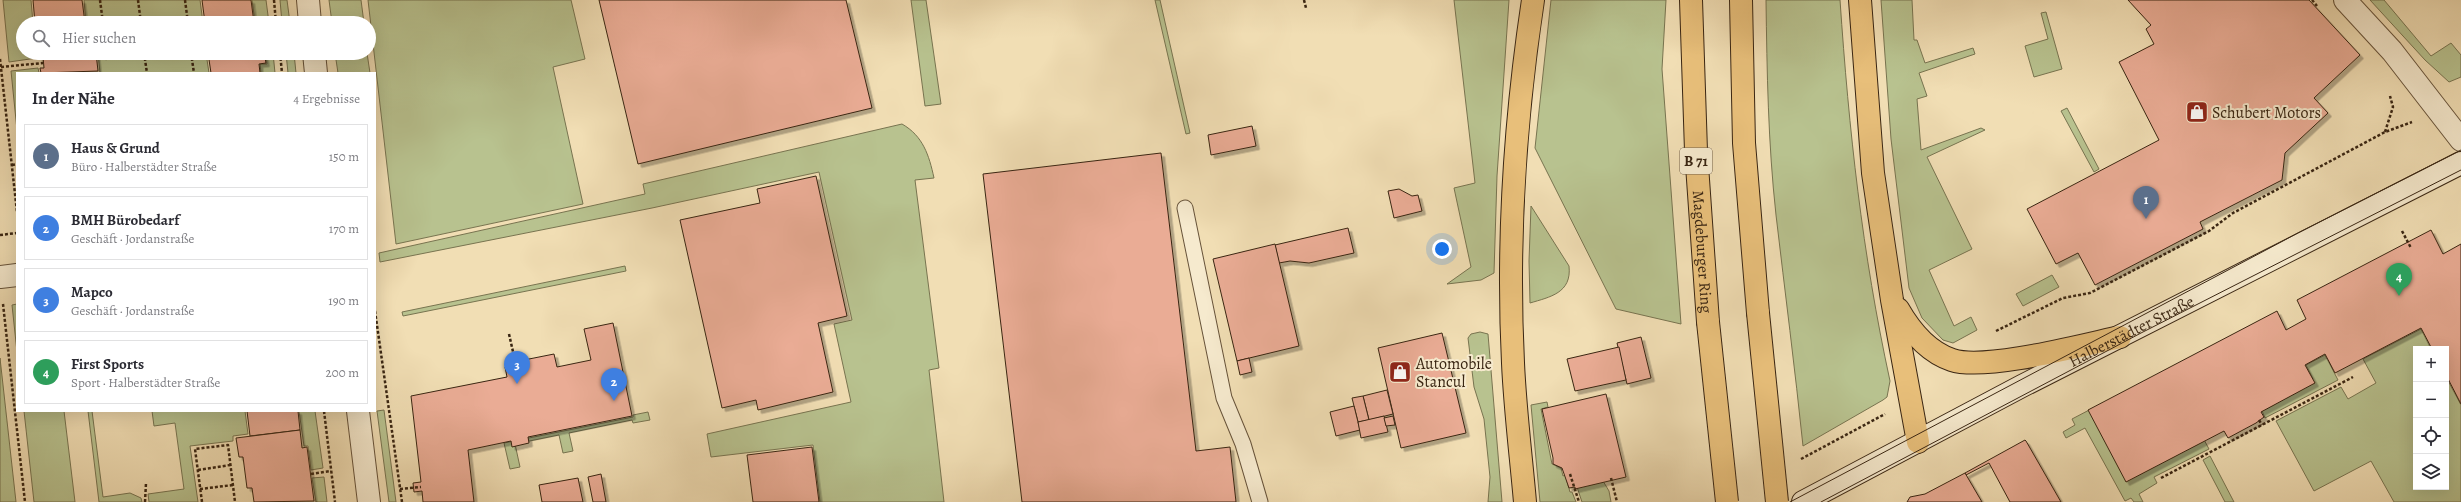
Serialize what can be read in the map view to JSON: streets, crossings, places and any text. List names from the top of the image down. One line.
{"streets":{"highway":["B 71","Magdeburger Ring"],"main road":["Halberstädter Straße"]},"places":{"shop":["Schubert Motors","Automobile Stancul"]},"page":{"search":"Hier suchen","heading":["In der Nähe","4 Ergebnisse"],"list":[{"mark":"1","name":"Haus & Grund","note":"Büro · Halberstädter Straße","value":"150 m"},{"mark":"2","name":"BMH Bürobedarf","note":"Geschäft · Jordanstraße","value":"170 m"},{"mark":"3","name":"Mapco","note":"Geschäft · Jordanstraße","value":"190 m"},{"mark":"4","name":"First Sports","note":"Sport · Halberstädter Straße","value":"200 m"}],"pins":["1","4","3","2"],"map_buttons":["+","−"]}}
